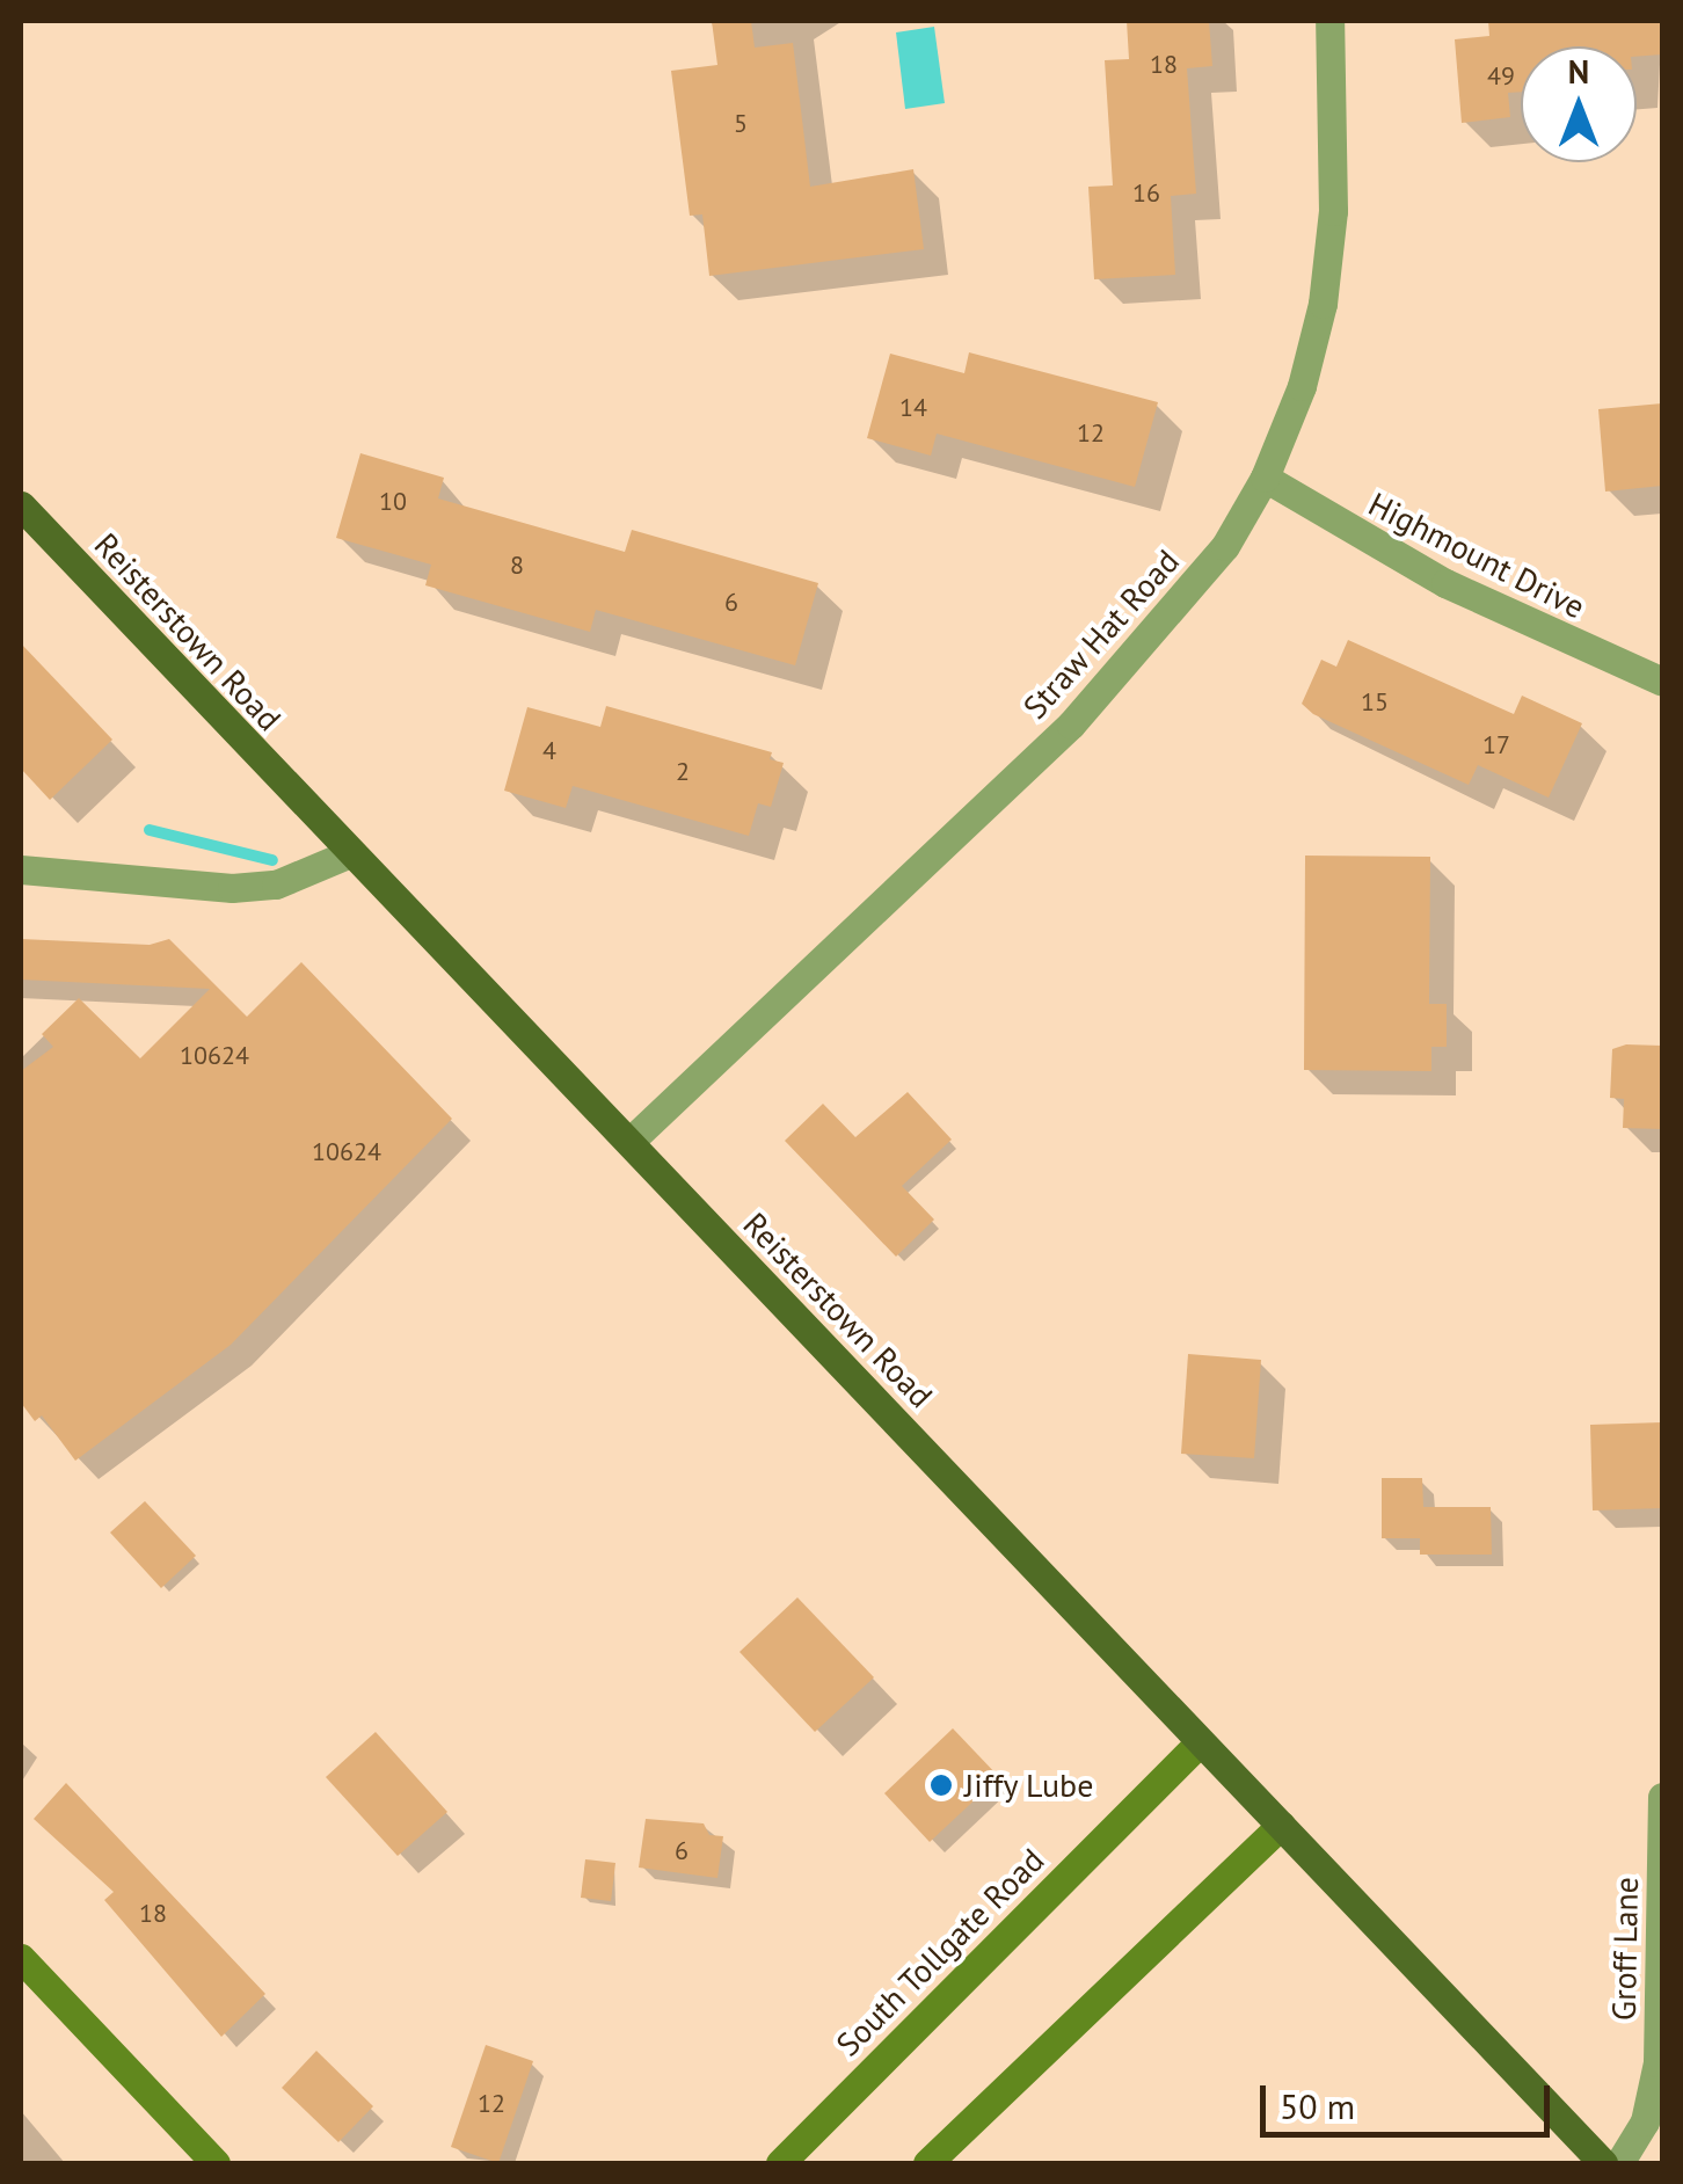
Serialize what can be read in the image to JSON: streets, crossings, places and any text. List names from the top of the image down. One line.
{"streets":{"main road":["Reisterstown Road"],"street":["Highmount Drive","Straw Hat Road","Groff Lane","South Tollgate Road"]},"crossings":[["Highmount Drive","Straw Hat Road"],["Reisterstown Road","Straw Hat Road"],["Reisterstown Road","South Tollgate Road"]],"places":["Jiffy Lube"],"house_numbers":["18","49","5","16","14","12","10","8","6","15","17","4","2","10624","10624","6","18","12"],"scale_bar":"50 m","north":"top"}
